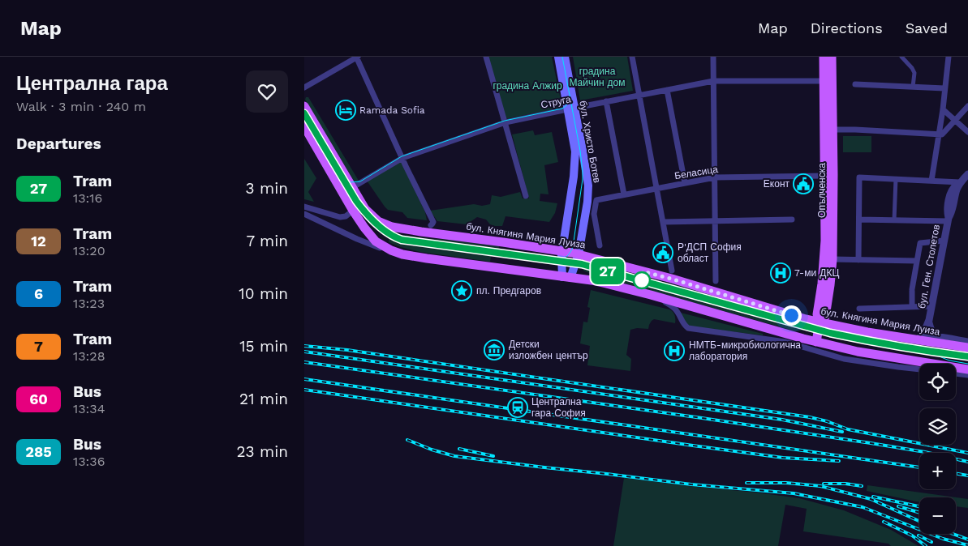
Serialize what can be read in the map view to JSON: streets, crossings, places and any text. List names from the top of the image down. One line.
{"streets":{"main road":["бул. Христо Ботев","Опълченска","бул. Княгиня Мария Луиза"],"street":["Струга","Беласица","бул. Ген. Столетов"]},"crossings":[["Струга","бул. Христо Ботев"],["Струга","Опълченска"],["Струга","бул. Княгиня Мария Луиза"],["бул. Христо Ботев","бул. Княгиня Мария Луиза"],["Беласица","Опълченска"],["Опълченска","бул. Княгиня Мария Луиза"],["бул. Княгиня Мария Луиза","бул. Ген. Столетов"]],"parks":["градина Майчин дом","градина Алжир"],"places":{"hotel":["Ramada Sofia"],"public building":["Еконт","Р'ДСП София област"],"hospital":["7-ми ДКЦ","НМТБ-микробиологична лаборатория"],"place":["пл. Предгаров"],"museum":["Детски изложбен център"],"station":["Централна гара София"]},"lines":["tram line 27"],"page":{"header":"Map","nav":["Map","Directions","Saved"],"heading":[["Централна гара","Walk · 3 min · 240 m"],"Departures"],"on_map":"27","list":[{"mark":"27","name":"Tram","note":"13:16","value":"3 min"},{"mark":"12","name":"Tram","note":"13:20","value":"7 min"},{"mark":"6","name":"Tram","note":"13:23","value":"10 min"},{"mark":"7","name":"Tram","note":"13:28","value":"15 min"},{"mark":"60","name":"Bus","note":"13:34","value":"21 min"},{"mark":"285","name":"Bus","note":"13:36","value":"23 min"}],"map_buttons":["+","−"]}}
